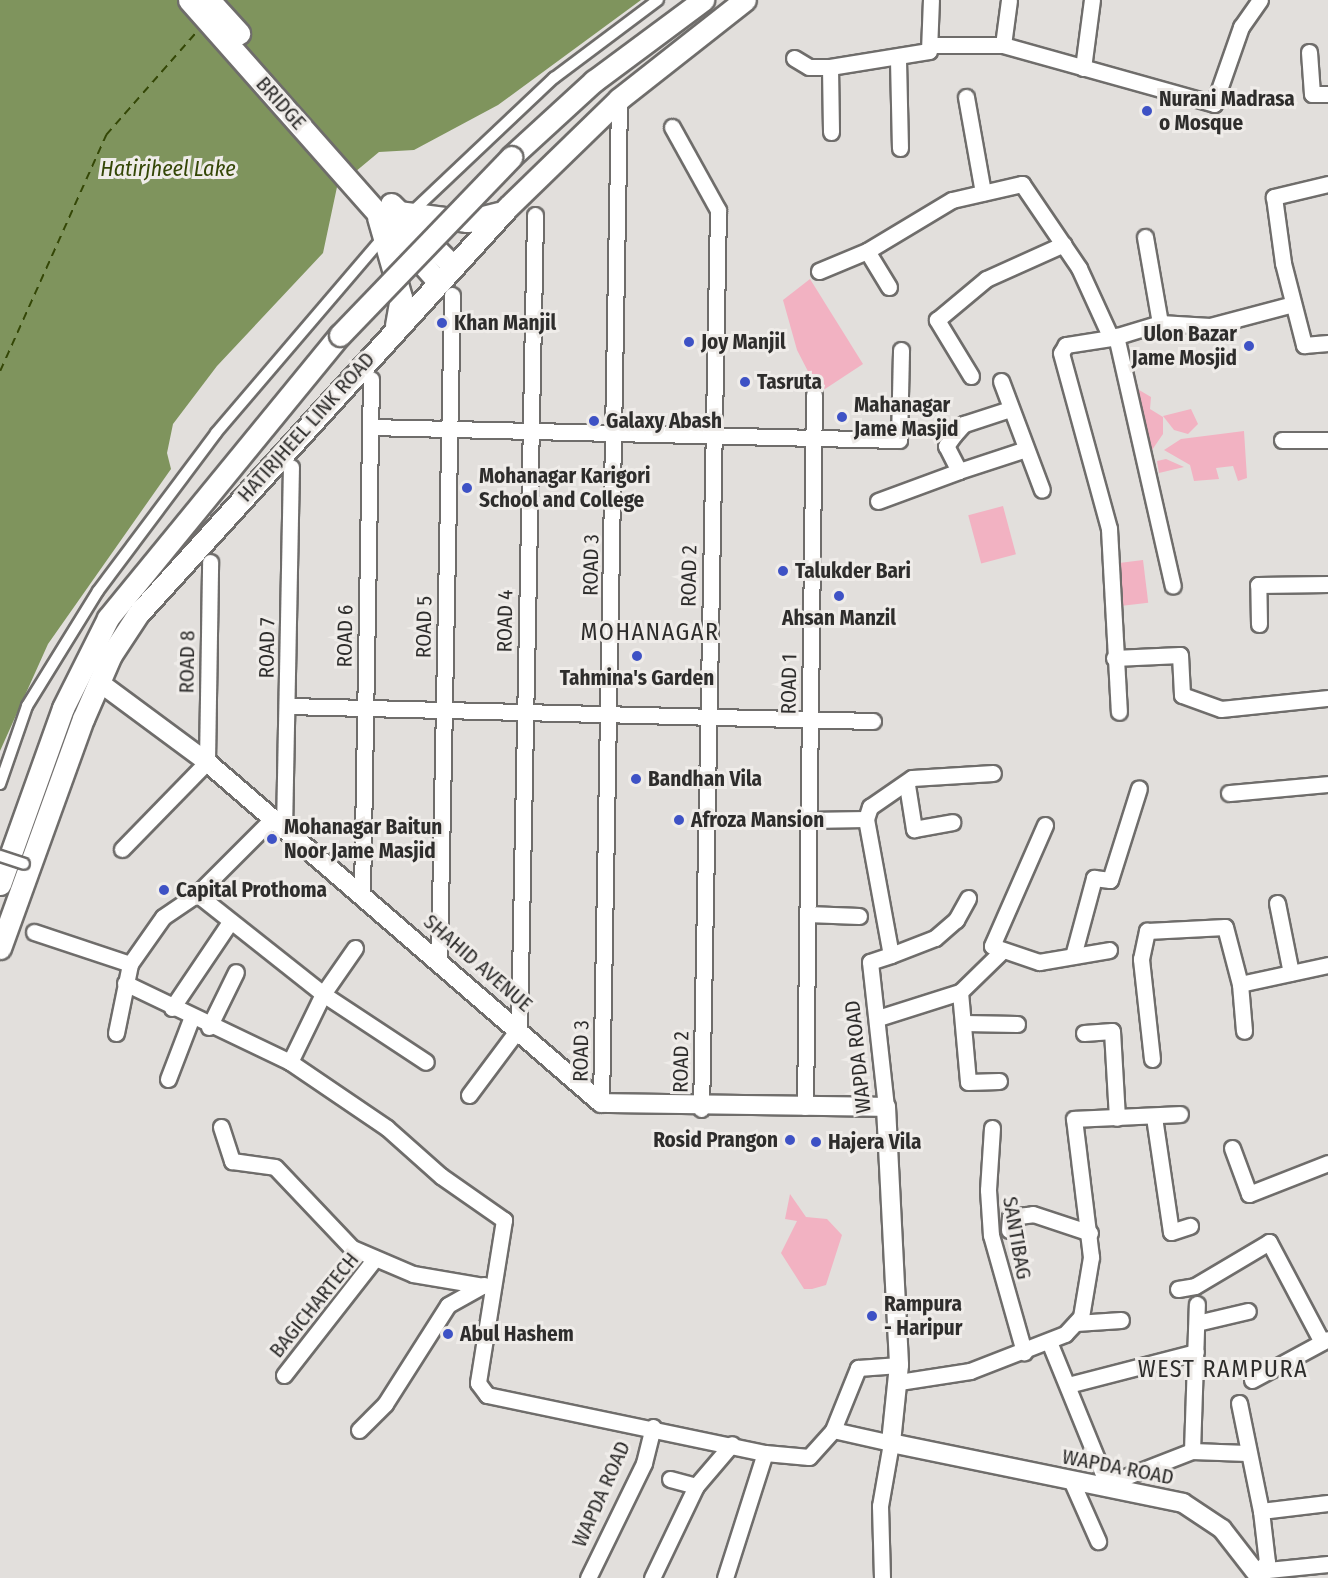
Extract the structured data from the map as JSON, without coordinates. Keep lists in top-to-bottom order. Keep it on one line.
{"streets":{"main road":["BRIDGE","HATIRJHEEL LINK ROAD"],"street":["ROAD 3","ROAD 2","ROAD 4","ROAD 5","ROAD 6","ROAD 7","ROAD 8","ROAD 1","SHAHID AVENUE","WAPDA ROAD","SANTIBAG","BAGICHARTECH"]},"crossings":[["HATIRJHEEL LINK ROAD","ROAD 3"],["HATIRJHEEL LINK ROAD","ROAD 5"],["HATIRJHEEL LINK ROAD","SHAHID AVENUE"],["ROAD 3","SHAHID AVENUE"],["ROAD 4","SHAHID AVENUE"],["ROAD 5","SHAHID AVENUE"],["ROAD 6","SHAHID AVENUE"],["ROAD 7","SHAHID AVENUE"],["ROAD 8","SHAHID AVENUE"]],"districts":["MOHANAGAR","WEST RAMPURA"],"water":["Hatirjheel Lake"],"places":["Nurani Madrasa o Mosque","Khan Manjil","Joy Manjil","Ulon Bazar Jame Mosjid","Tasruta","Mahanagar Jame Masjid","Galaxy Abash","Mohanagar Karigori School and College","Talukder Bari","Ahsan Manzil","Tahmina's Garden","Bandhan Vila","Afroza Mansion","Mohanagar Baitun Noor Jame Masjid","Capital Prothoma","Rosid Prangon","Hajera Vila","Rampura - Haripur","Abul Hashem"]}
